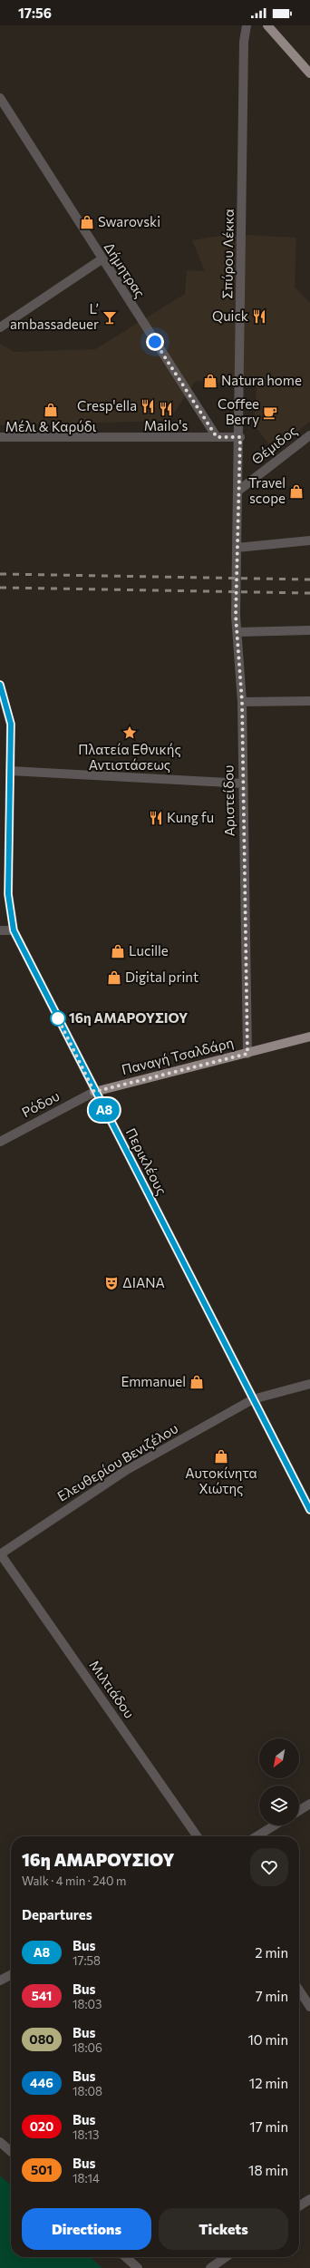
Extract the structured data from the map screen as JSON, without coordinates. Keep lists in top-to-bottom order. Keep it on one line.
{"streets":{"main road":["Παναγή Τσαλδάρη","Περικλέους"],"street":["Σπύρου Λέκκα","Δήμητρας","Θέμιδος","Αριστείδου","Ρόδου","Ελευθερίου Βενιζέλου","Μιλτιάδου"]},"crossings":[["Σπύρου Λέκκα","Θέμιδος"],["Σπύρου Λέκκα","Αριστείδου"],["Αριστείδου","Παναγή Τσαλδάρη"],["Παναγή Τσαλδάρη","Ρόδου"],["Παναγή Τσαλδάρη","Περικλέους"],["Ρόδου","Περικλέους"],["Περικλέους","Ελευθερίου Βενιζέλου"],["Ελευθερίου Βενιζέλου","Μιλτιάδου"]],"places":{"shop":["Swarovski","Natura home","Μέλι & Καρύδι","Travel scope","Lucille","Digital print","Emmanuel","Αυτοκίνητα Χιώτης"],"restaurant":["Quick","Cresp'ella","Mailo's","Kung fu"],"bar":["L’ ambassadeuer"],"cafe":["Coffee Berry"],"place":["Πλατεία Εθνικής Αντιστάσεως"],"other":["16η ΑΜΑΡΟΥΣΙΟΥ"],"theatre":["ΔΙΑΝΑ"]},"lines":["bus line A8"],"north":"bottom left","page":{"status":"17:56","on_map":"A8","heading":[["16η ΑΜΑΡΟΥΣΙΟΥ","Walk · 4 min · 240 m"],"Departures"],"list":[{"mark":"A8","name":"Bus","note":"17:58","value":"2 min"},{"mark":"541","name":"Bus","note":"18:03","value":"7 min"},{"mark":"080","name":"Bus","note":"18:06","value":"10 min"},{"mark":"446","name":"Bus","note":"18:08","value":"12 min"},{"mark":"020","name":"Bus","note":"18:13","value":"17 min"},{"mark":"501","name":"Bus","note":"18:14","value":"18 min"}],"buttons":["Directions","Tickets"]}}
